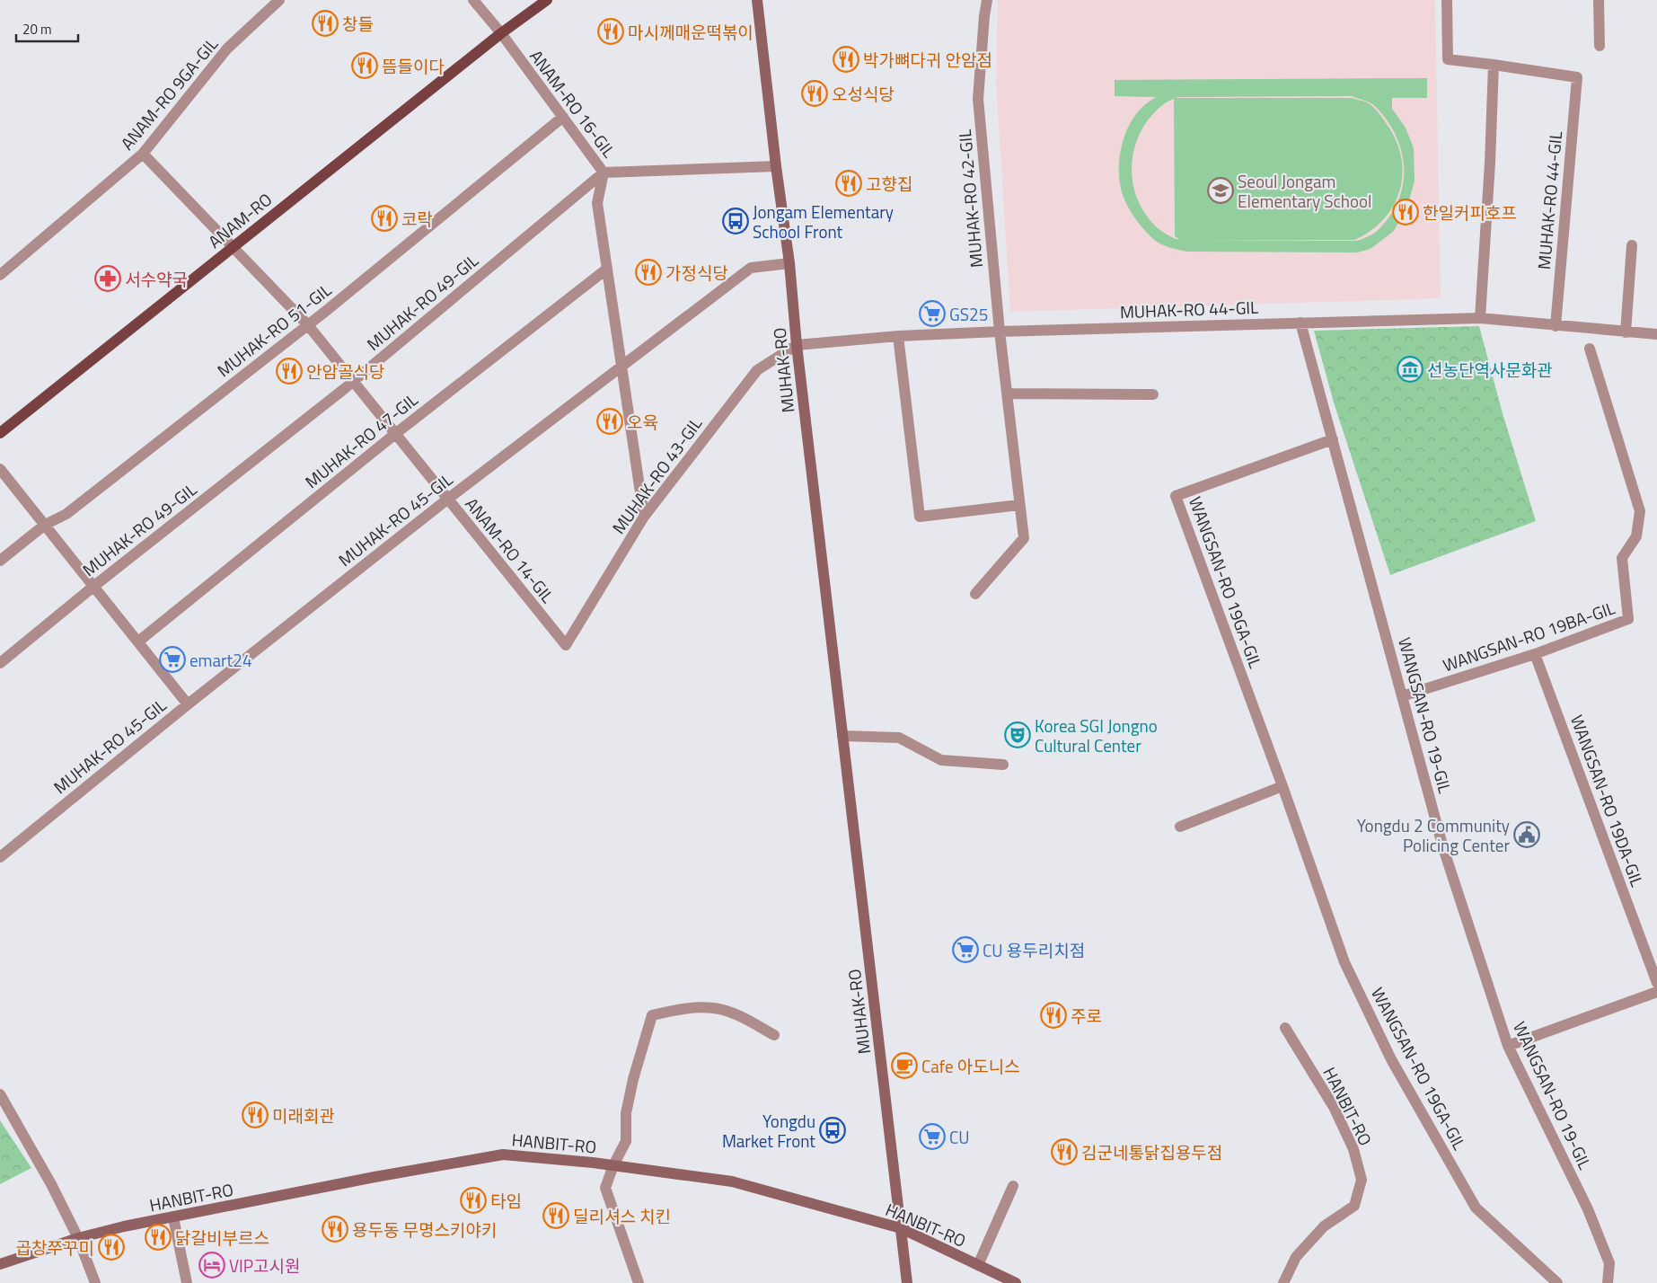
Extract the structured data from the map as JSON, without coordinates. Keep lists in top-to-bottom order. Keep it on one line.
{"streets":{"main road":["ANAM-RO","MUHAK-RO","HANBIT-RO"],"street":["ANAM-RO 9GA-GIL","ANAM-RO 16-GIL","MUHAK-RO 42-GIL","MUHAK-RO 44-GIL","MUHAK-RO 49-GIL","MUHAK-RO 51-GIL","MUHAK-RO 47-GIL","MUHAK-RO 43-GIL","MUHAK-RO 45-GIL","ANAM-RO 14-GIL","WANGSAN-RO 19GA-GIL","WANGSAN-RO 19BA-GIL","WANGSAN-RO 19-GIL","WANGSAN-RO 19DA-GIL"]},"crossings":[["ANAM-RO 9GA-GIL","ANAM-RO 14-GIL"],["ANAM-RO 16-GIL","ANAM-RO"],["ANAM-RO 16-GIL","MUHAK-RO 49-GIL"],["ANAM-RO 16-GIL","MUHAK-RO 51-GIL"],["ANAM-RO 16-GIL","MUHAK-RO 47-GIL"],["ANAM-RO 16-GIL","MUHAK-RO 43-GIL"],["ANAM-RO 16-GIL","MUHAK-RO 45-GIL"],["MUHAK-RO 42-GIL","MUHAK-RO 44-GIL"],["MUHAK-RO 44-GIL","MUHAK-RO"],["MUHAK-RO 44-GIL","MUHAK-RO 43-GIL"],["MUHAK-RO 44-GIL","WANGSAN-RO 19-GIL"],["ANAM-RO","ANAM-RO 14-GIL"],["MUHAK-RO 49-GIL","ANAM-RO 14-GIL"],["MUHAK-RO 51-GIL","ANAM-RO 14-GIL"],["MUHAK-RO","MUHAK-RO 43-GIL"],["MUHAK-RO","MUHAK-RO 45-GIL"],["MUHAK-RO","HANBIT-RO"],["MUHAK-RO 47-GIL","ANAM-RO 14-GIL"],["MUHAK-RO 43-GIL","ANAM-RO 14-GIL"],["MUHAK-RO 45-GIL","ANAM-RO 14-GIL"],["WANGSAN-RO 19GA-GIL","WANGSAN-RO 19-GIL"],["WANGSAN-RO 19BA-GIL","WANGSAN-RO 19-GIL"],["WANGSAN-RO 19BA-GIL","WANGSAN-RO 19DA-GIL"]],"places":{"restaurant":["창들","마시께매운떡볶이","박가뼈다귀 안암점","뜸들이다","오성식당","고향집","한일커피호프","코락","가정식당","안암골식당","오육","주로","미래회관","김군네통닭집용두점","타임","딜리셔스 치킨","용두동 무명스키야키","닭갈비부르스","곱창쭈꾸미"],"school or university":["Seoul Jongam Elementary School"],"bus stop":["Jongam Elementary School Front","Yongdu Market Front"],"pharmacy":["서수약국"],"supermarket":["GS25","emart24","CU 용두리치점","CU"],"museum":["선농단역사문화관"],"theatre":["Korea SGI Jongno Cultural Center"],"public building":["Yongdu 2 Community Policing Center"],"cafe":["Cafe 아도니스"],"hotel":["VIP고시원"]},"scale_bar":"20 m"}
